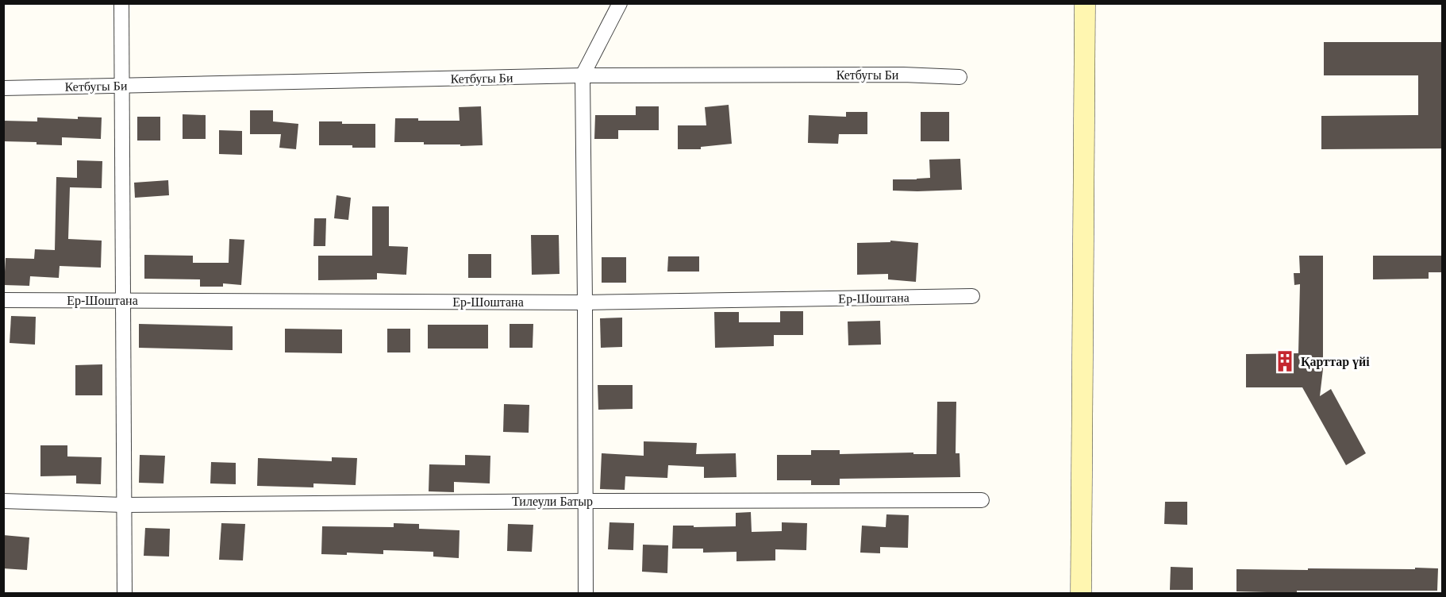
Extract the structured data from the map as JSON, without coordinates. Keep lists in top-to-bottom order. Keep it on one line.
{"streets":{"street":["Кетбугы Би","Ер-Шоштана","Тилеули Батыр"]},"places":{"building":["Қарттар үйі"]}}
